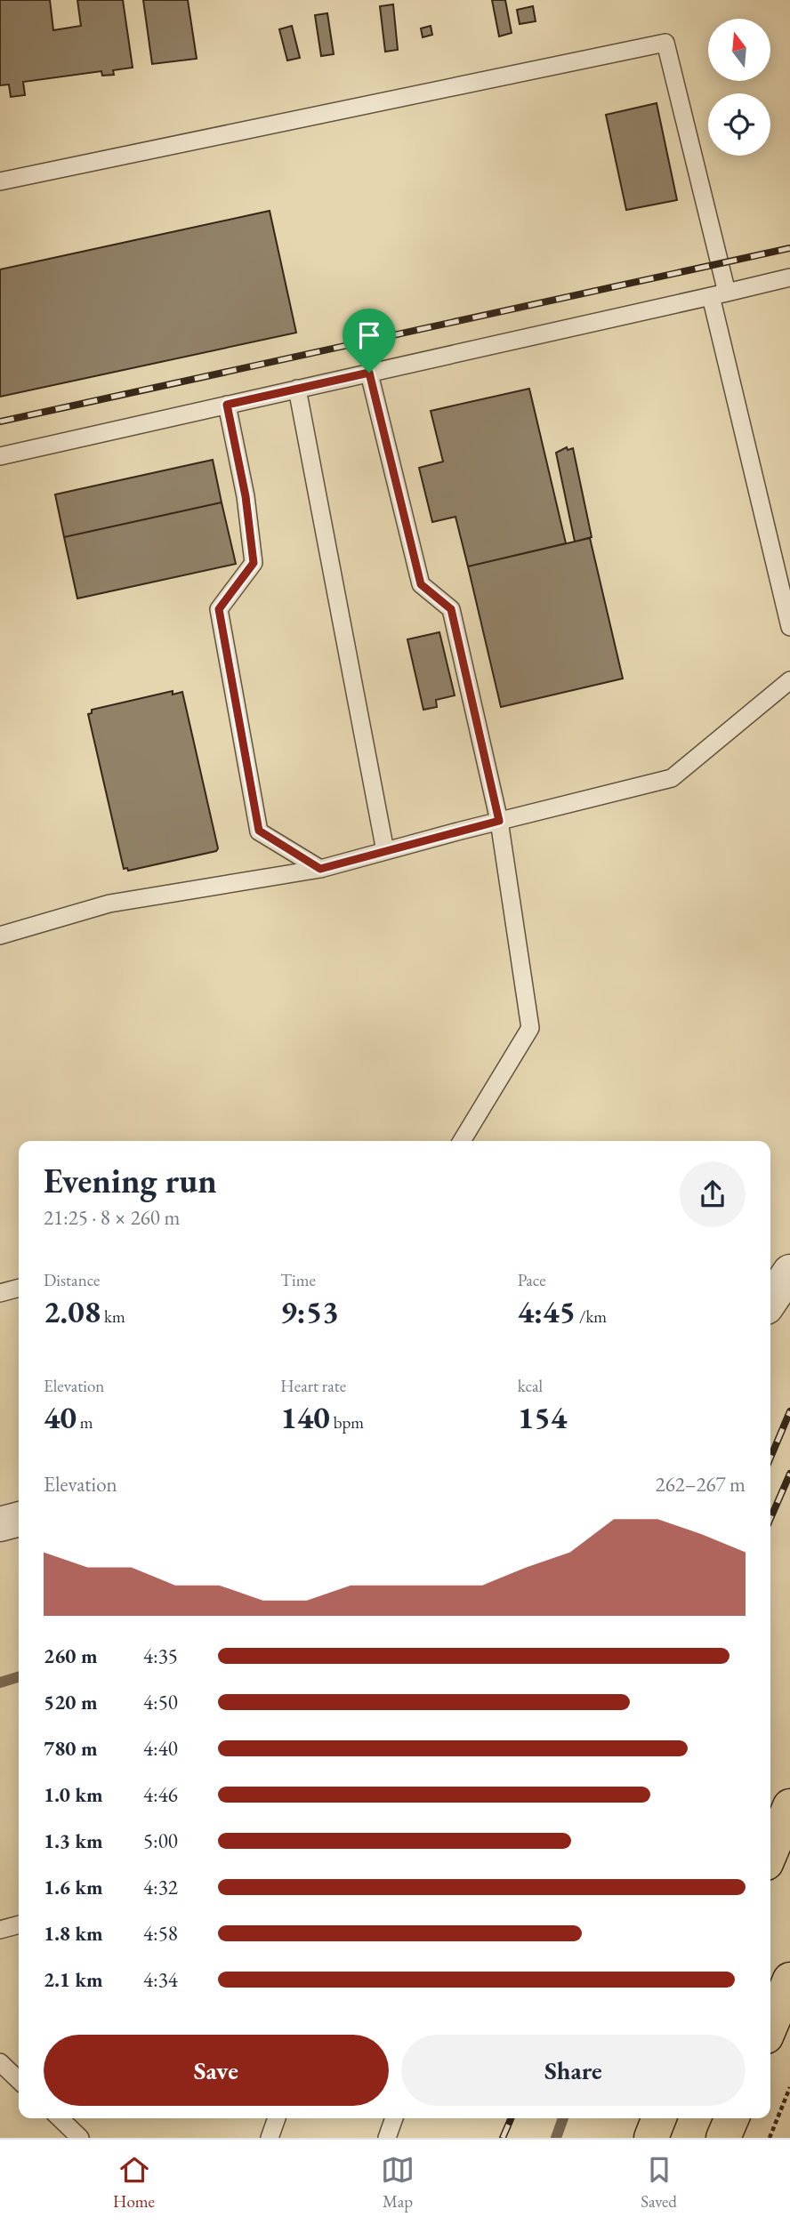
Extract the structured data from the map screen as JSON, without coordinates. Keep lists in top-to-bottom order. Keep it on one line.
{"north":"top","page":{"heading":["Evening run","21:25 · 8 × 260 m"],"stats":[["Distance","2.08 km"],["Time","9:53"],["Pace","4:45 /km"],["Elevation","40 m"],["Heart rate","140 bpm"],["kcal","154"]],"chart":["Elevation","262–267 m"],"list":[{"name":"260 m","note":"4:35"},{"name":"520 m","note":"4:50"},{"name":"780 m","note":"4:40"},{"name":"1.0 km","note":"4:46"},{"name":"1.3 km","note":"5:00"},{"name":"1.6 km","note":"4:32"},{"name":"1.8 km","note":"4:58"},{"name":"2.1 km","note":"4:34"}],"buttons":["Save","Share"],"tabs":["Home","Map","Saved"]}}
